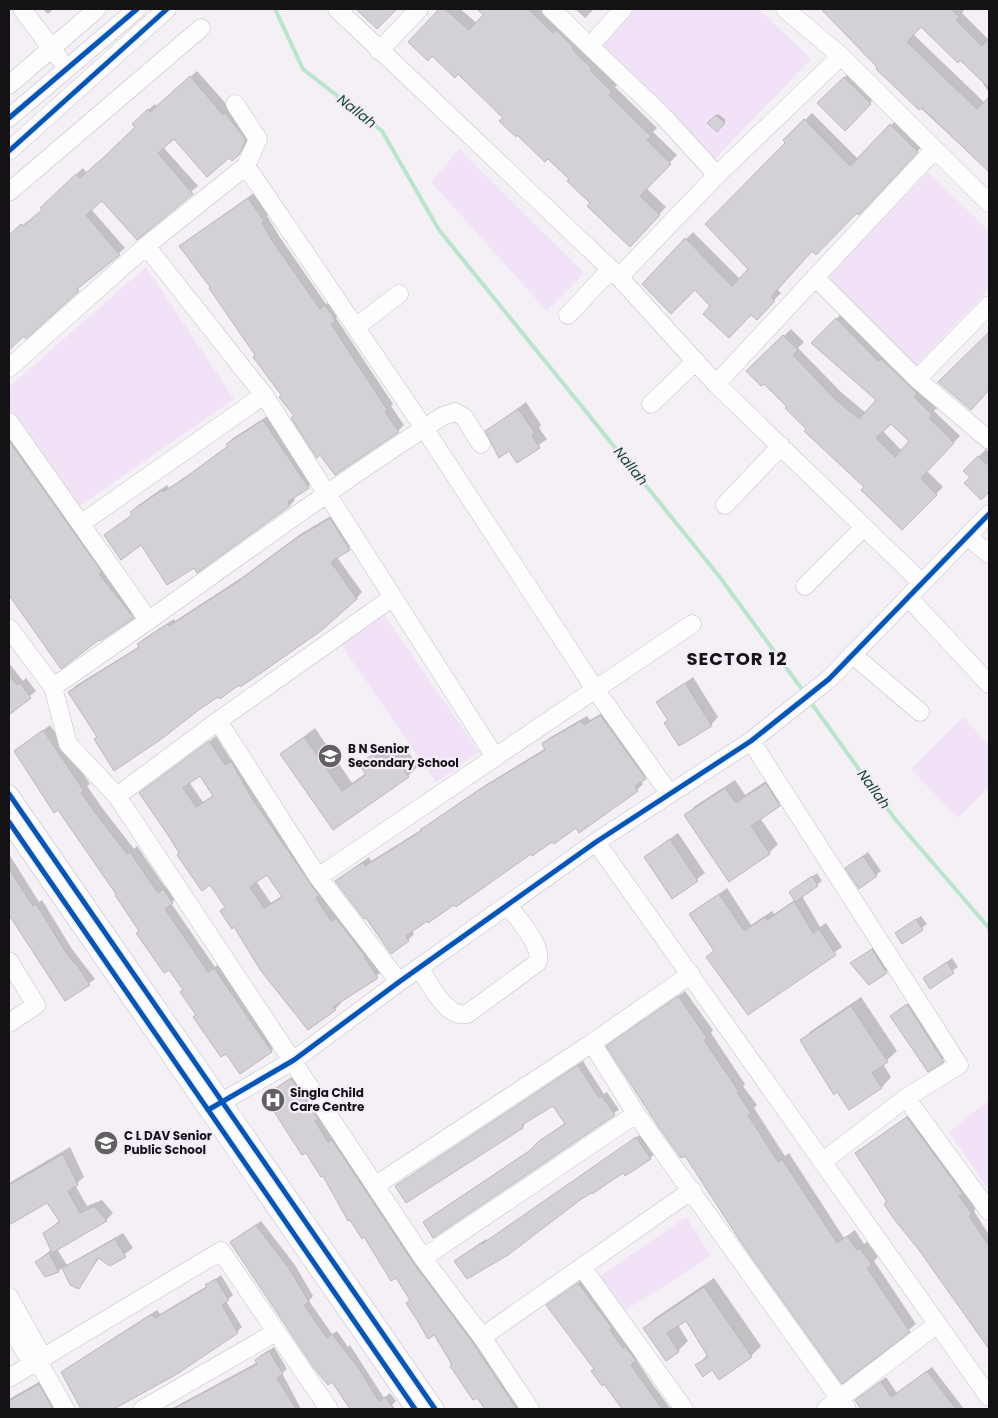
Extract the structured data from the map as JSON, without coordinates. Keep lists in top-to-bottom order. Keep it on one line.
{"districts":["SECTOR 12"],"water":["Nallah"],"places":{"school or university":["B N Senior Secondary School","C L DAV Senior Public School"],"hospital":["Singla Child Care Centre"]}}
